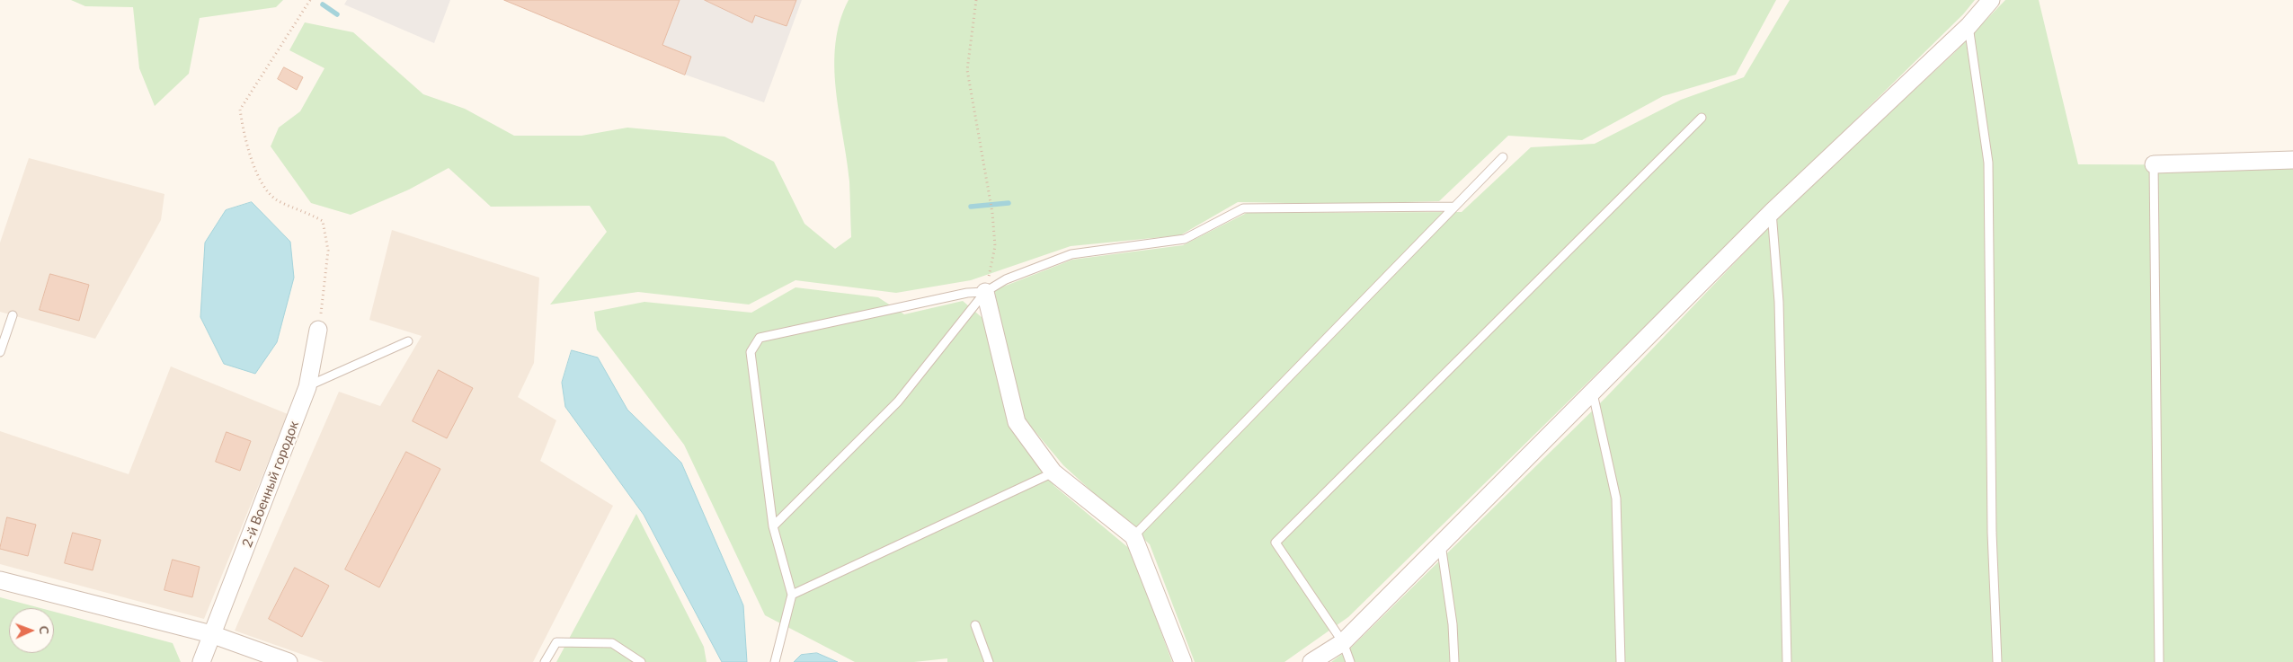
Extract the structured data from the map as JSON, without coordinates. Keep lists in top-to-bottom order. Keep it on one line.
{"streets":{"street":["2-й Военный городок"]},"north":"right"}
